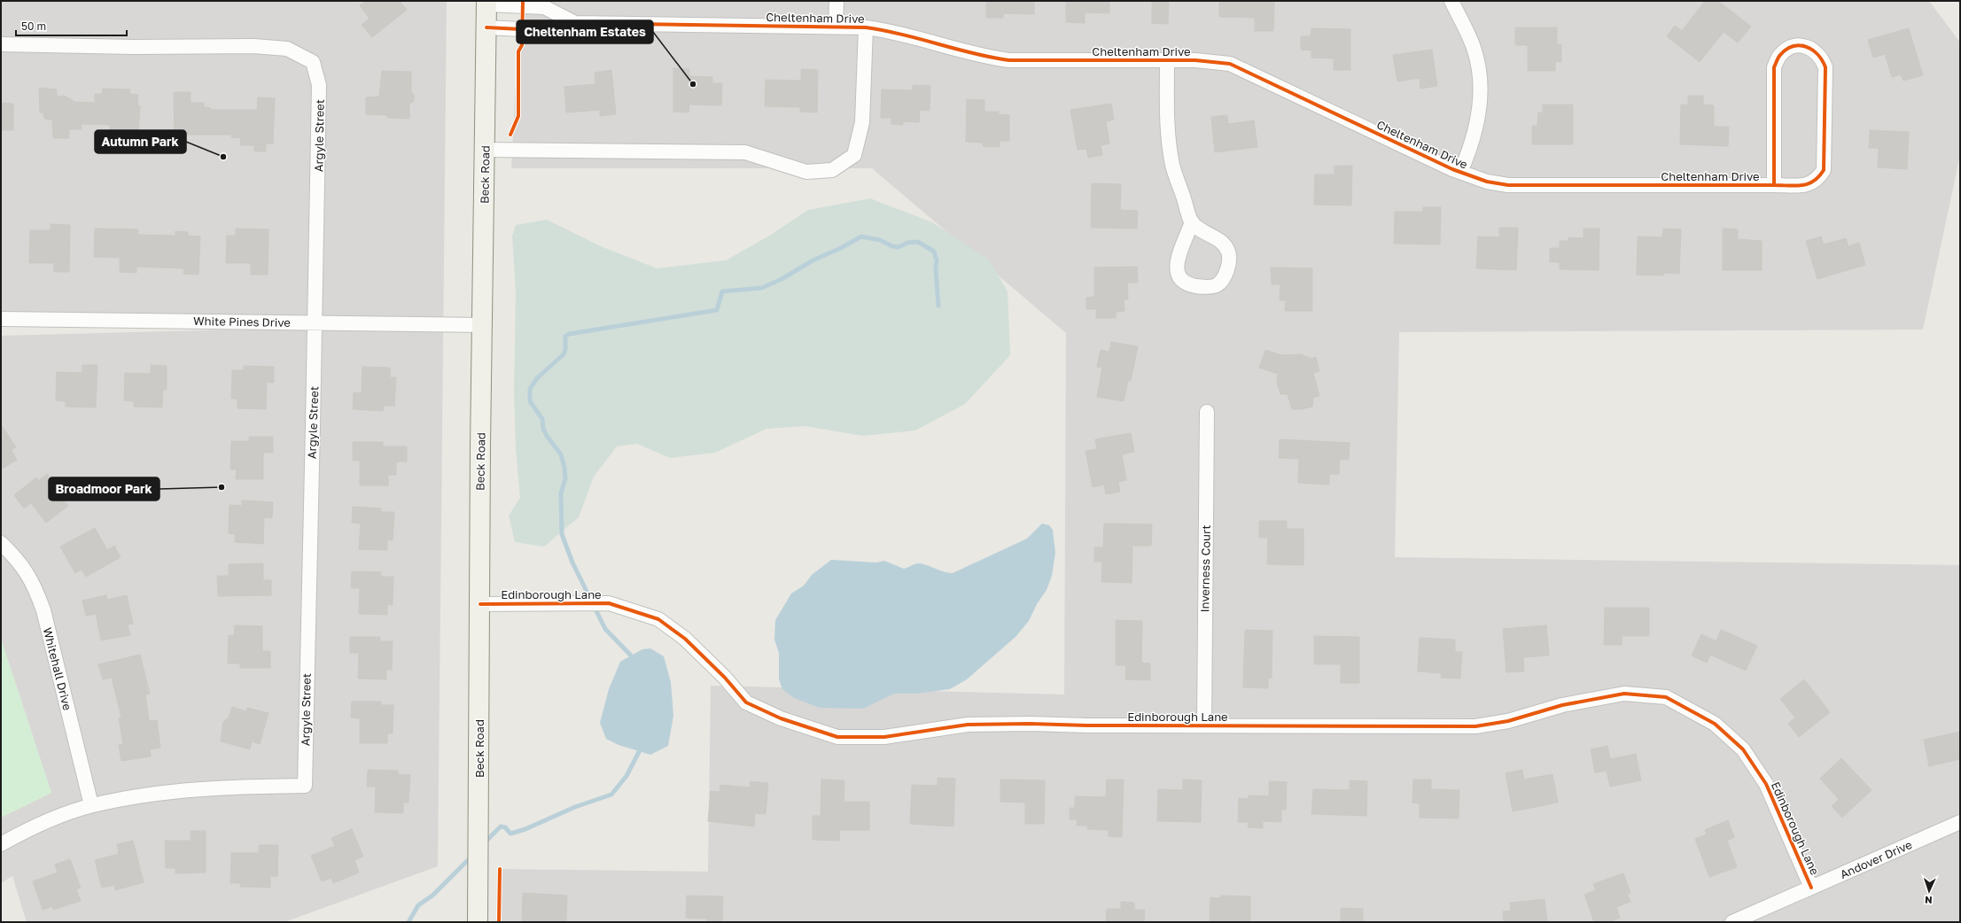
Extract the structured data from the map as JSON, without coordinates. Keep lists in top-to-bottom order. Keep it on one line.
{"streets":{"main road":["Beck Road"],"street":["Cheltenham Drive","Argyle Street","White Pines Drive","Inverness Court","Edinborough Lane","Whitehall Drive","Andover Drive"]},"crossings":[["Cheltenham Drive","Beck Road"],["Argyle Street","White Pines Drive"],["Argyle Street","Whitehall Drive"],["Beck Road","White Pines Drive"],["Beck Road","Edinborough Lane"],["Inverness Court","Edinborough Lane"],["Edinborough Lane","Andover Drive"]],"places":["Cheltenham Estates","Autumn Park","Broadmoor Park"],"scale_bar":"50 m","north":"bottom"}
